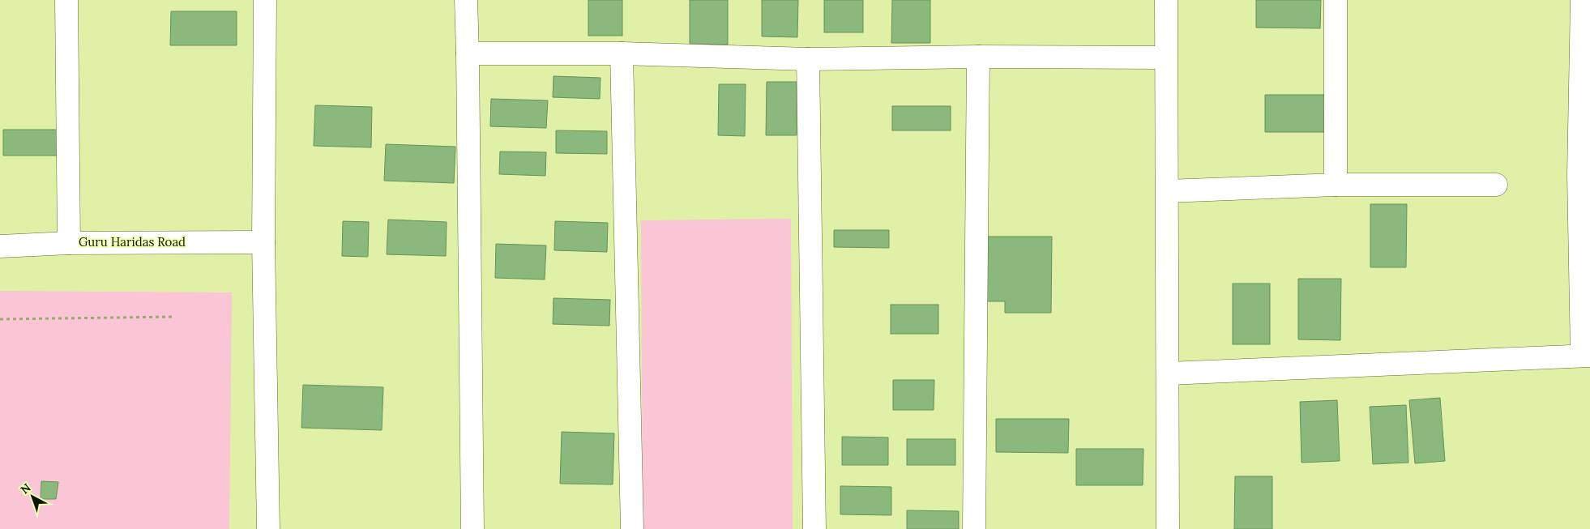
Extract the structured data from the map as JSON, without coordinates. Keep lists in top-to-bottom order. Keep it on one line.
{"streets":{"street":["Guru Haridas Road"]},"north":"top left"}
